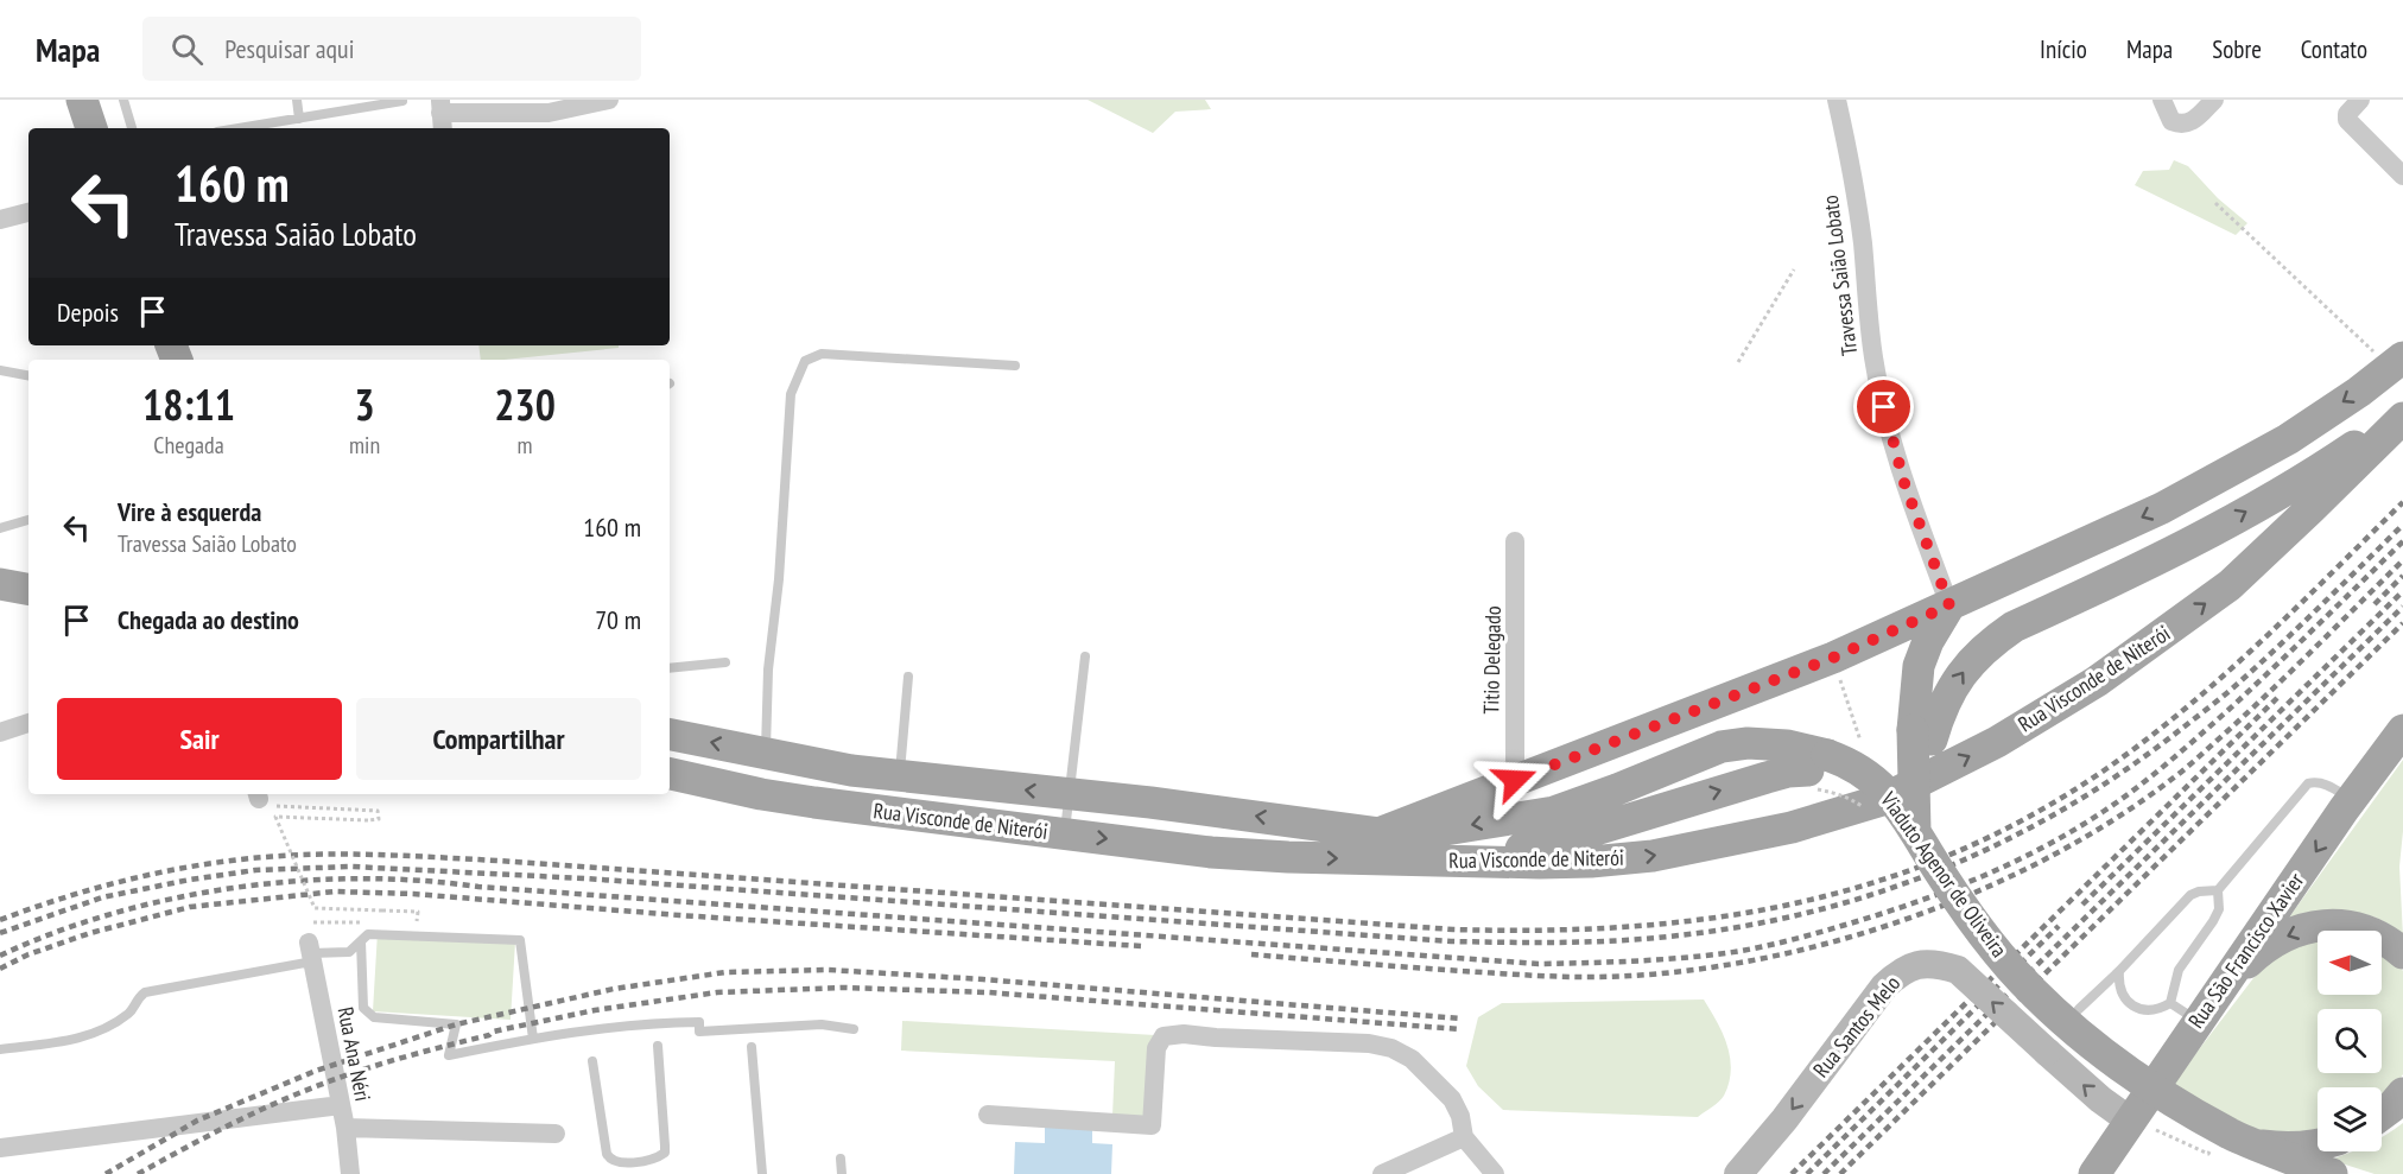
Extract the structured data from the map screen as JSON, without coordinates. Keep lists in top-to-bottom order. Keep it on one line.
{"streets":{"main road":["Rua Visconde de Niterói","Viaduto Agenor de Oliveira","Rua São Francisco Xavier","Rua Santos Melo"],"street":["Travessa Saião Lobato","Titio Delegado","Rua Ana Néri"]},"crossings":[["Travessa Saião Lobato","Rua Visconde de Niterói"],["Titio Delegado","Rua Visconde de Niterói"],["Rua Visconde de Niterói","Viaduto Agenor de Oliveira"],["Rua São Francisco Xavier","Rua Santos Melo"]],"one_way":["Rua São Francisco Xavier"],"north":"left","page":{"header":"Mapa","search":"Pesquisar aqui","nav":["Início","Mapa","Sobre","Contato"],"turn":["160 m","Travessa Saião Lobato"],"then":"Depois","eta":["18:11","Chegada","3","min","230","m"],"list":[{"name":"Vire à esquerda","note":"Travessa Saião Lobato","value":"160 m"},{"name":"Chegada ao destino","value":"70 m"}],"buttons":["Sair","Compartilhar"]}}
